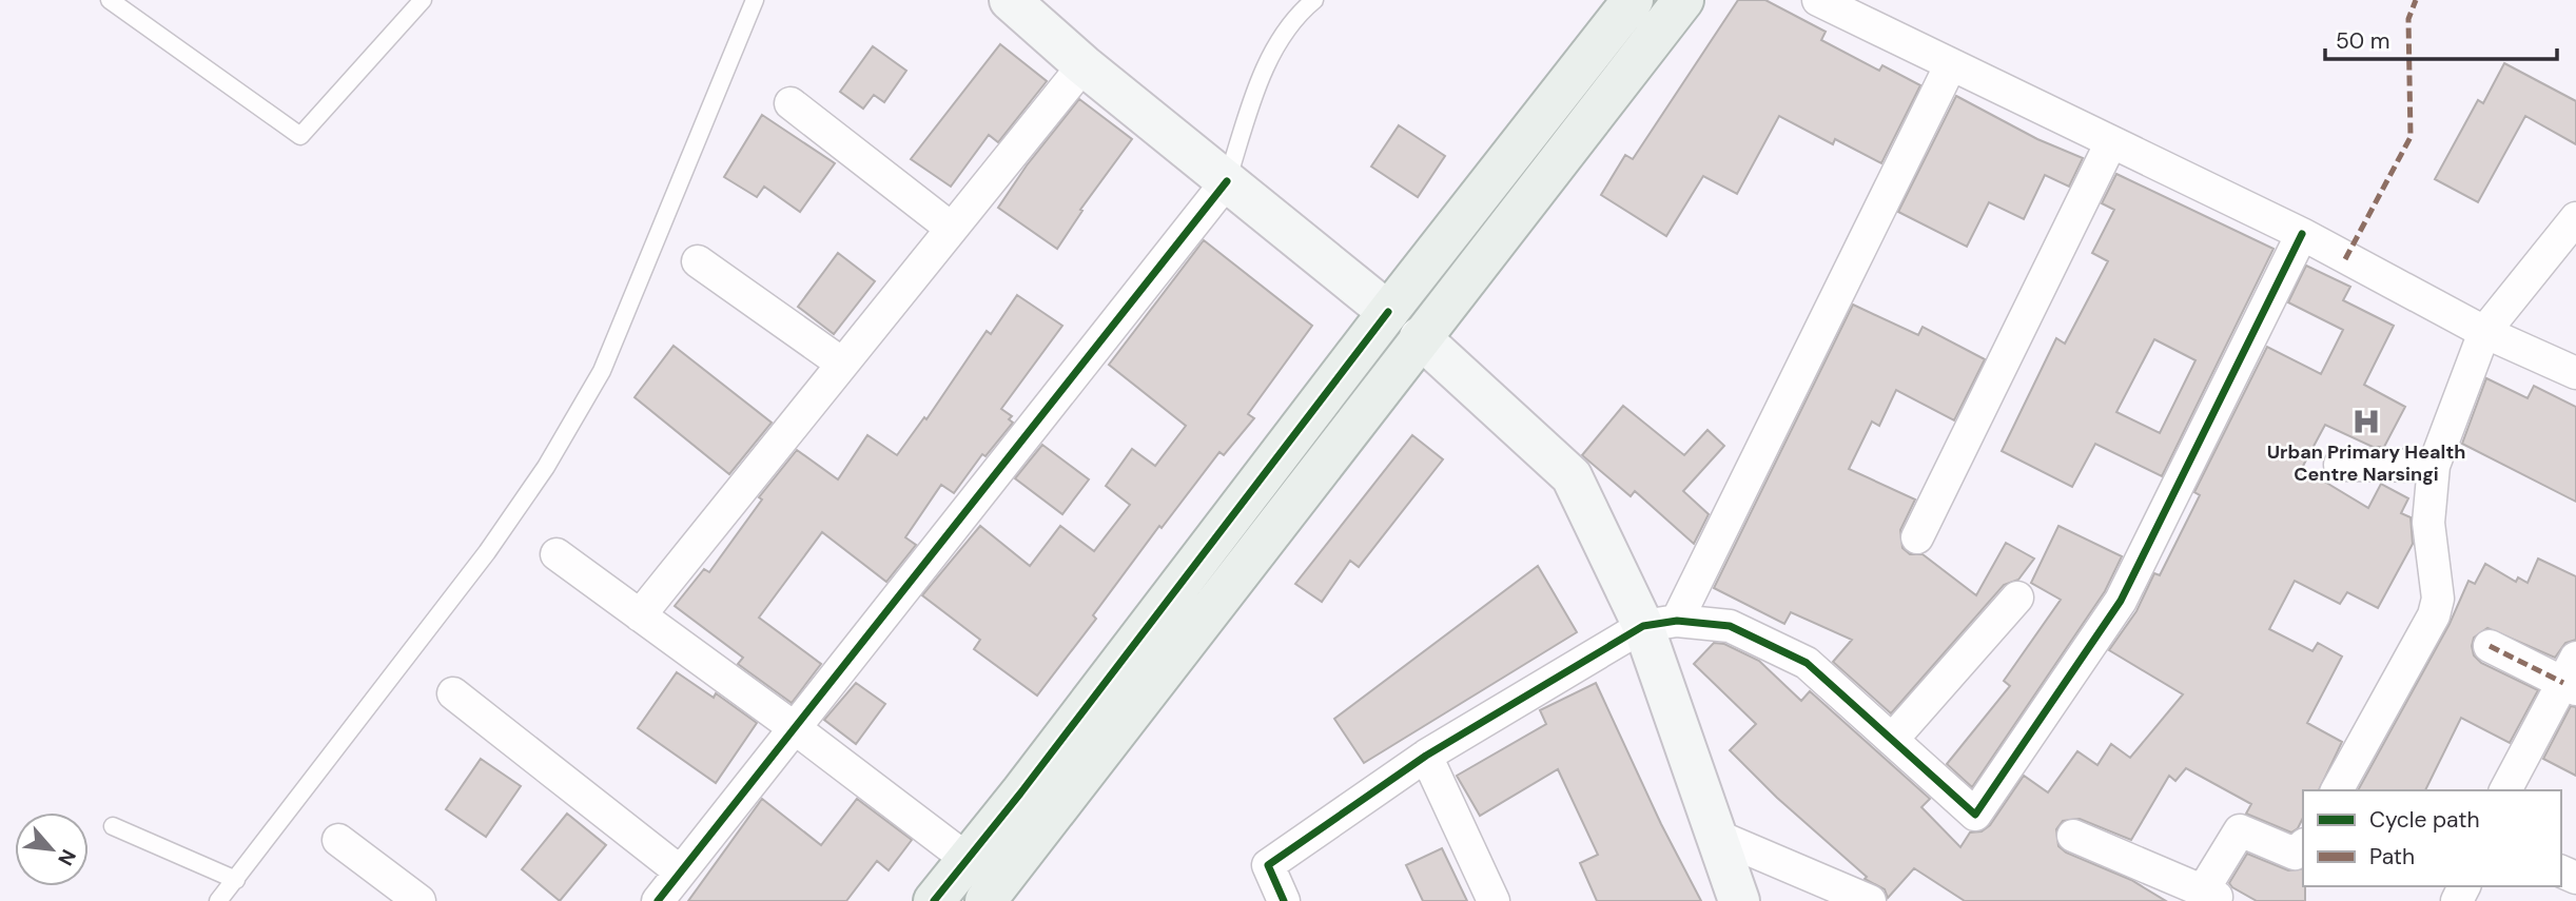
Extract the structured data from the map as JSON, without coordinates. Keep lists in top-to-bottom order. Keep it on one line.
{"places":{"hospital":["Urban Primary Health Centre Narsingi"]},"legend":["Cycle path","Path"],"scale_bar":"50 m","north":"bottom right"}
